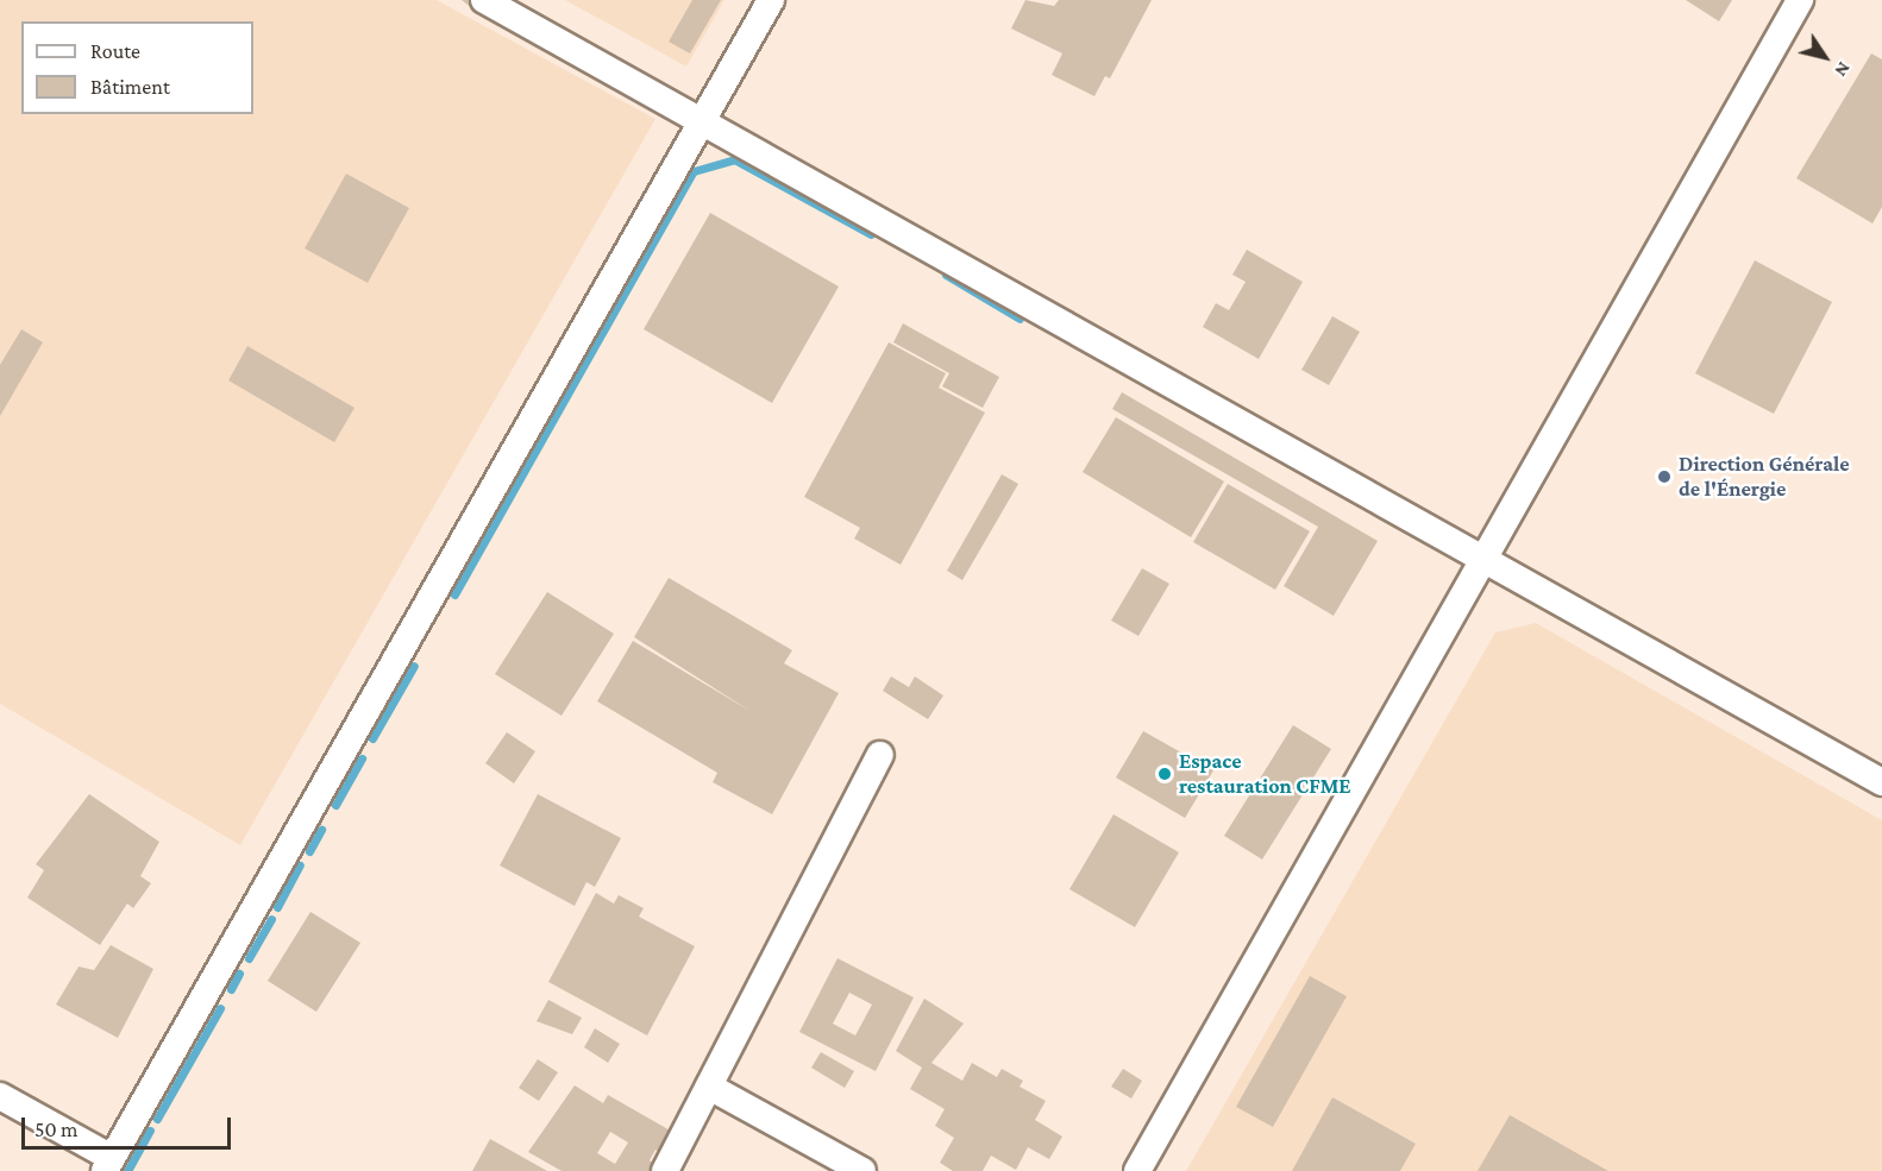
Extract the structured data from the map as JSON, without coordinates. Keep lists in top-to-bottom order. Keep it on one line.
{"places":["Direction Générale de l'Énergie","Espace restauration CFME"],"legend":["Route","Bâtiment"],"scale_bar":"50 m","north":"bottom right"}
